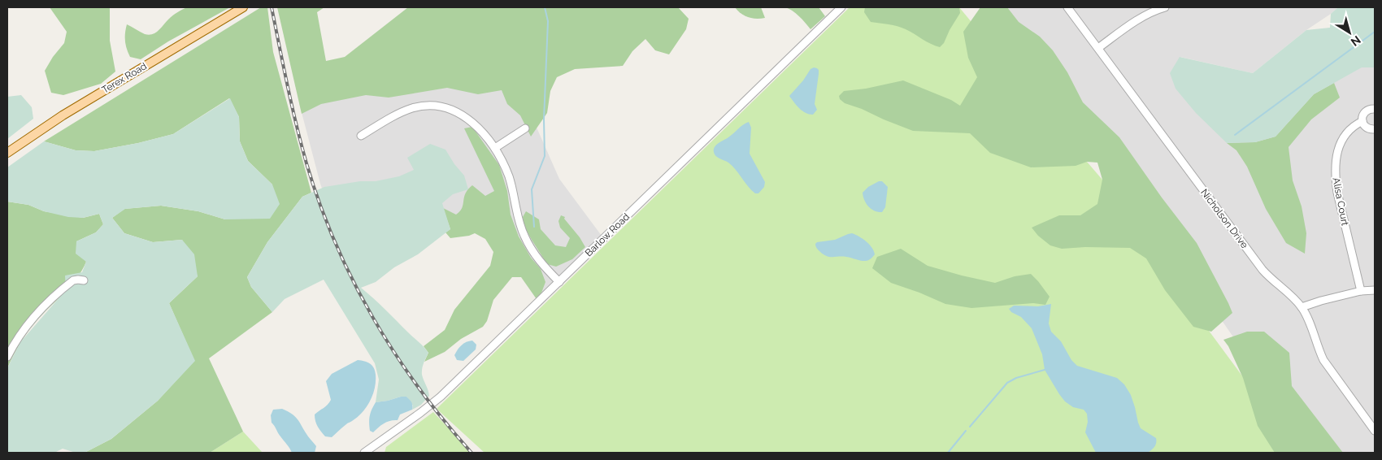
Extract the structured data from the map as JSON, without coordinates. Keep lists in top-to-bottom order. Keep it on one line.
{"streets":{"main road":["Terex Road"],"street":["Alisa Court","Nicholson Drive","Barlow Road"]},"north":"bottom right"}
